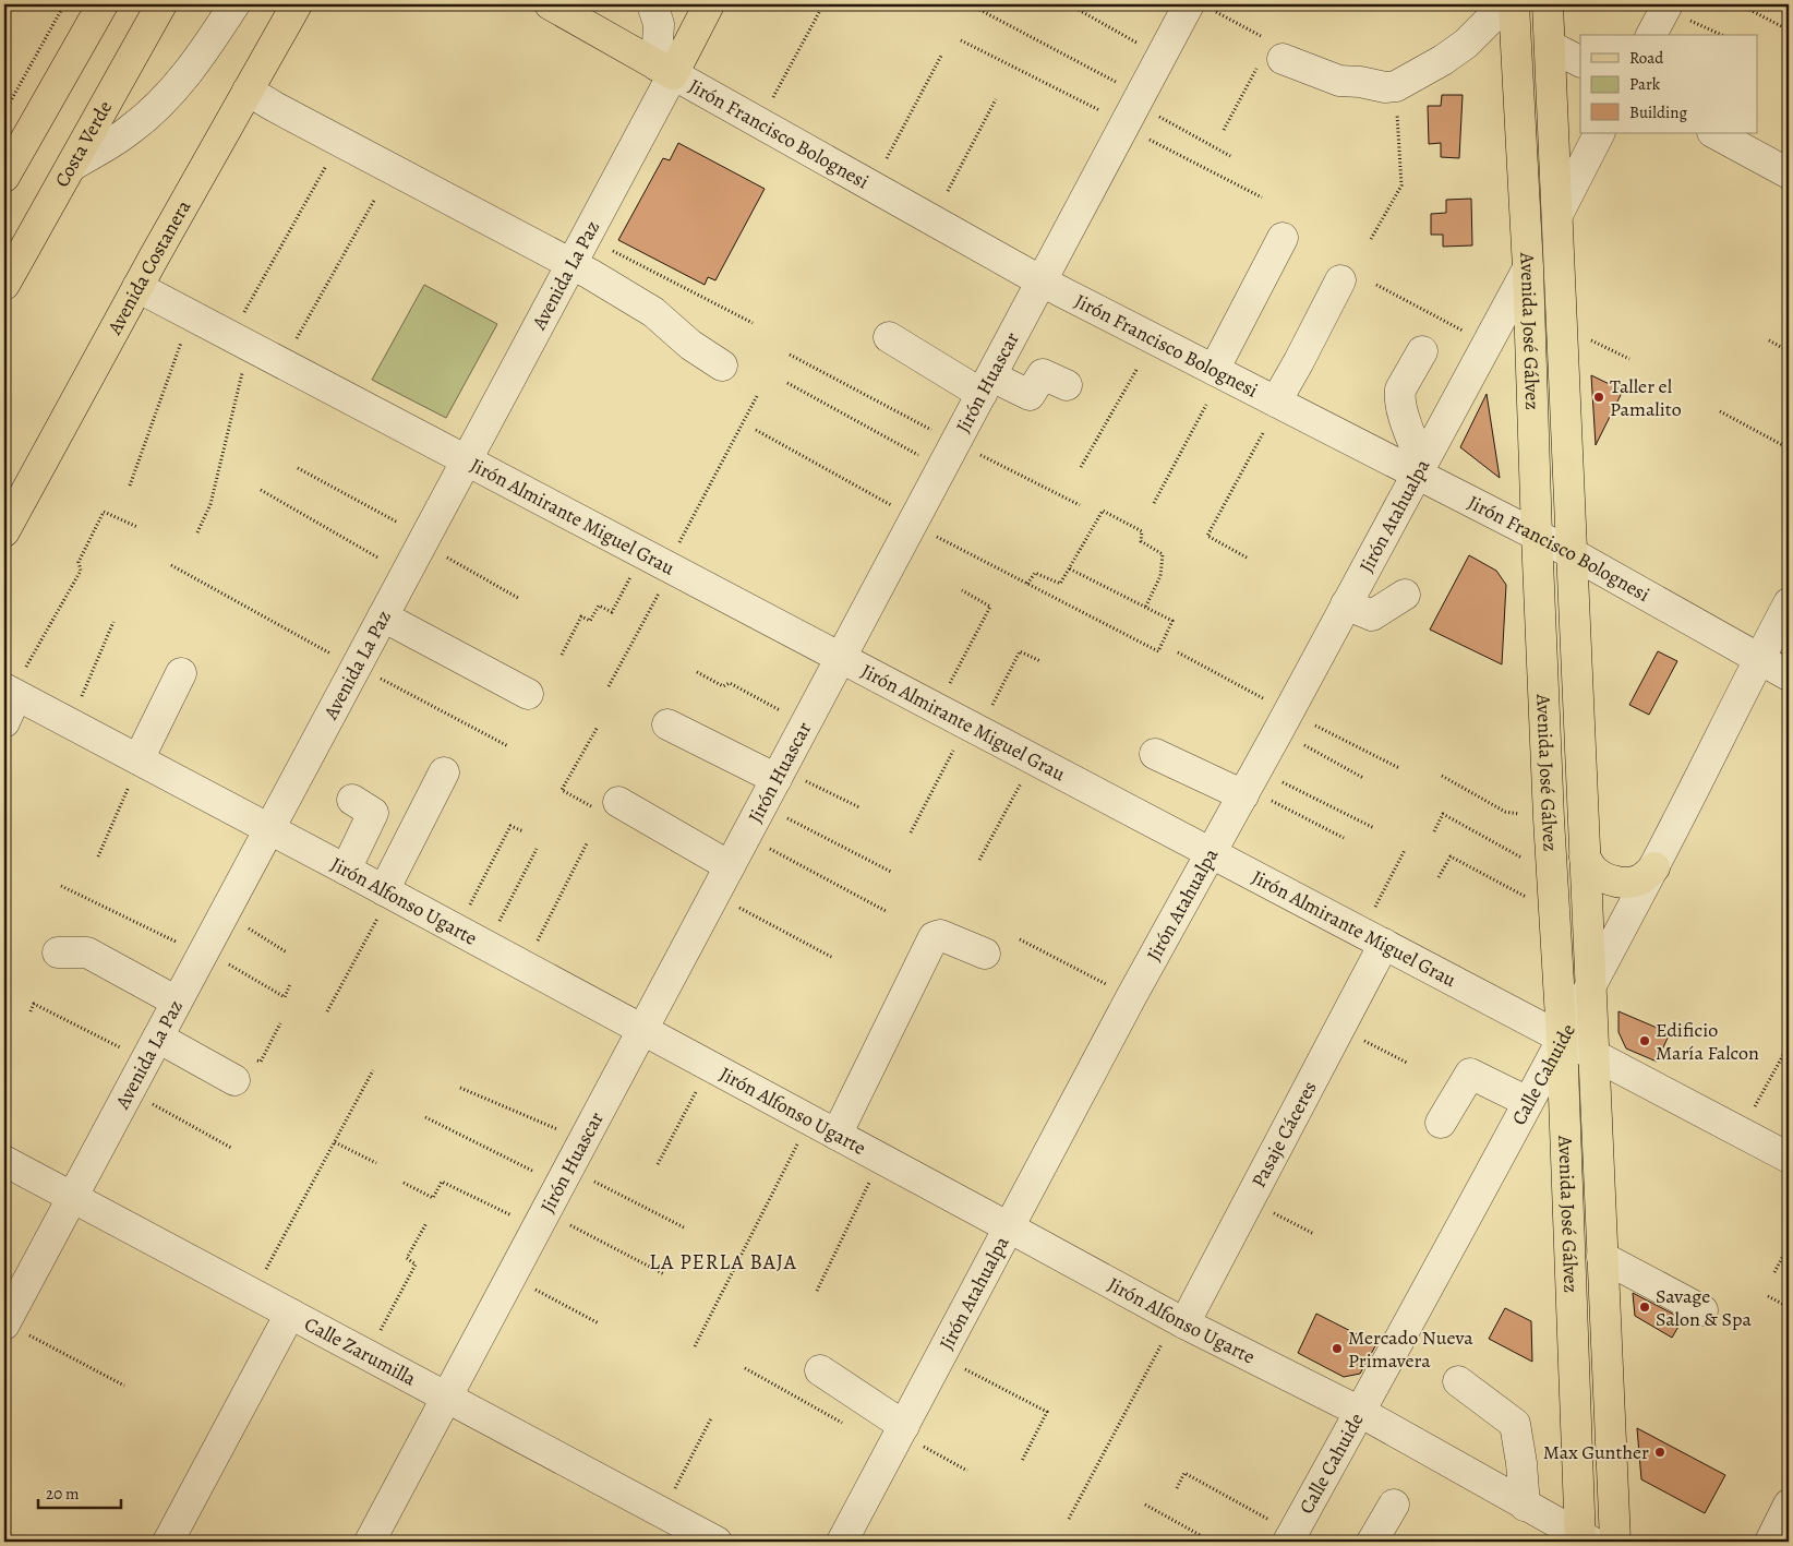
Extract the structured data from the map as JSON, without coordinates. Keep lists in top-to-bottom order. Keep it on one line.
{"streets":{"main road":["Jirón Francisco Bolognesi","Costa Verde","Avenida Costanera","Avenida La Paz","Avenida José Gálvez"],"street":["Jirón Huascar","Jirón Almirante Miguel Grau","Jirón Atahualpa","Jirón Alfonso Ugarte","Calle Cahuide","Pasaje Cáceres","Calle Zarumilla"]},"crossings":[["Jirón Francisco Bolognesi","Avenida La Paz"],["Jirón Francisco Bolognesi","Avenida José Gálvez"],["Jirón Francisco Bolognesi","Jirón Huascar"],["Jirón Francisco Bolognesi","Jirón Atahualpa"],["Jirón Francisco Bolognesi","Calle Cahuide"],["Avenida Costanera","Jirón Almirante Miguel Grau"],["Avenida La Paz","Jirón Almirante Miguel Grau"],["Avenida La Paz","Jirón Alfonso Ugarte"],["Avenida La Paz","Calle Zarumilla"],["Avenida José Gálvez","Jirón Almirante Miguel Grau"],["Avenida José Gálvez","Jirón Atahualpa"],["Avenida José Gálvez","Jirón Alfonso Ugarte"],["Avenida José Gálvez","Calle Cahuide"],["Jirón Huascar","Jirón Almirante Miguel Grau"],["Jirón Huascar","Jirón Alfonso Ugarte"],["Jirón Huascar","Calle Zarumilla"],["Jirón Almirante Miguel Grau","Jirón Atahualpa"],["Jirón Almirante Miguel Grau","Calle Cahuide"],["Jirón Almirante Miguel Grau","Pasaje Cáceres"],["Jirón Atahualpa","Jirón Alfonso Ugarte"],["Jirón Alfonso Ugarte","Calle Cahuide"],["Jirón Alfonso Ugarte","Pasaje Cáceres"]],"districts":["LA PERLA BAJA"],"places":["Taller el Pamalito","Edificio María Falcon","Savage Salon & Spa","Mercado Nueva Primavera","Max Gunther"],"legend":["Road","Park","Building"],"scale_bar":"20 m"}
